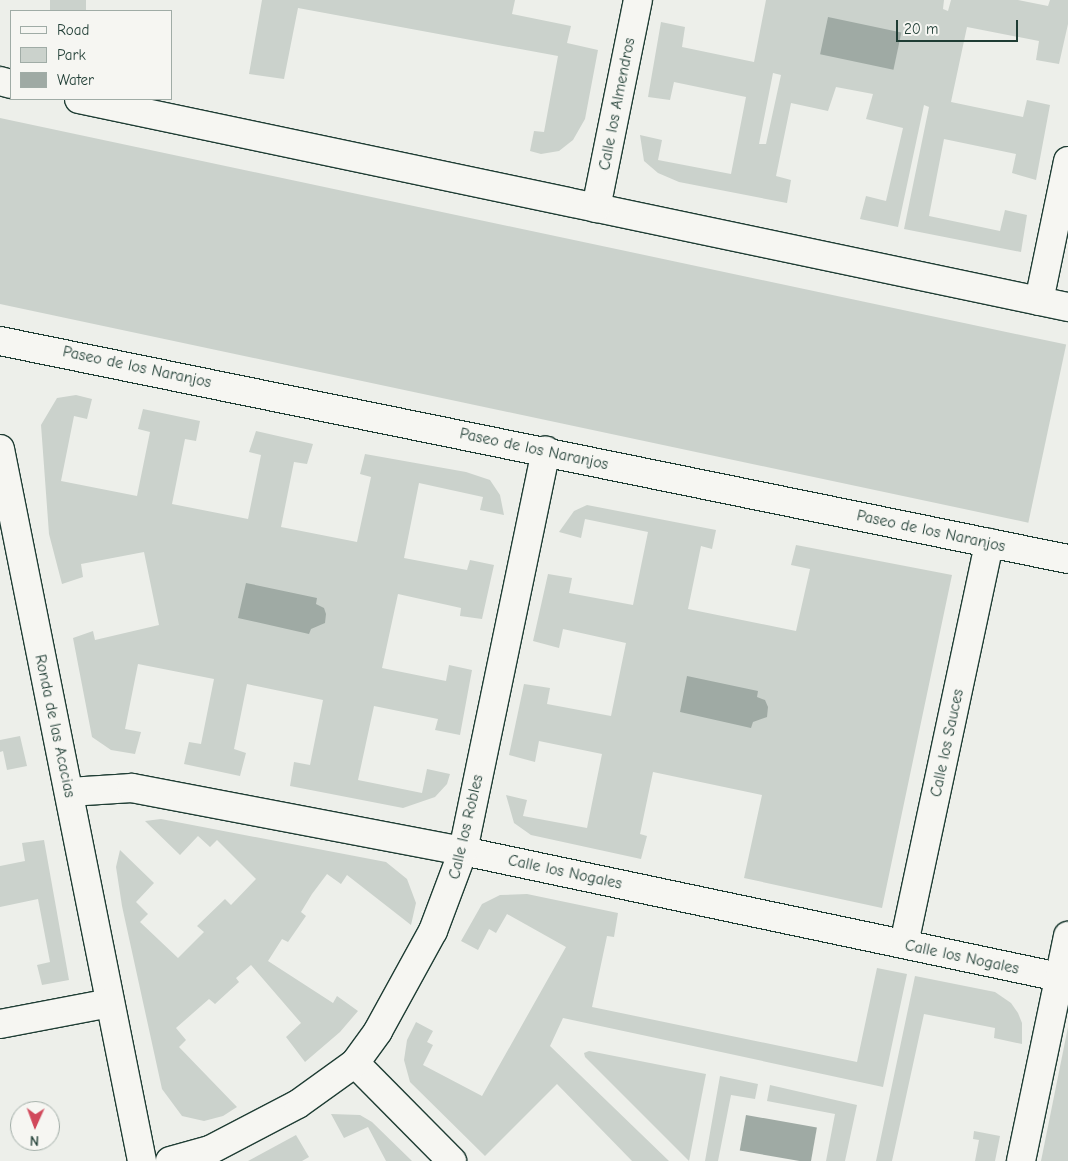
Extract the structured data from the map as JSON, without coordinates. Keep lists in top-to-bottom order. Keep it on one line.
{"streets":{"street":["Calle los Almendros","Paseo de los Naranjos","Ronda de las Acacias","Calle los Sauces","Calle los Robles","Calle los Nogales"]},"crossings":[["Paseo de los Naranjos","Calle los Sauces"],["Paseo de los Naranjos","Calle los Robles"],["Ronda de las Acacias","Calle los Nogales"],["Calle los Sauces","Calle los Nogales"],["Calle los Robles","Calle los Nogales"]],"legend":["Road","Park","Water"],"scale_bar":"20 m","north":"bottom"}
